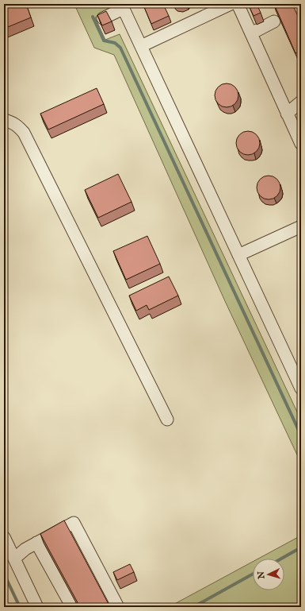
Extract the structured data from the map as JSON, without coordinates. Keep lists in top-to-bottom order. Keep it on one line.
{"north":"left"}
